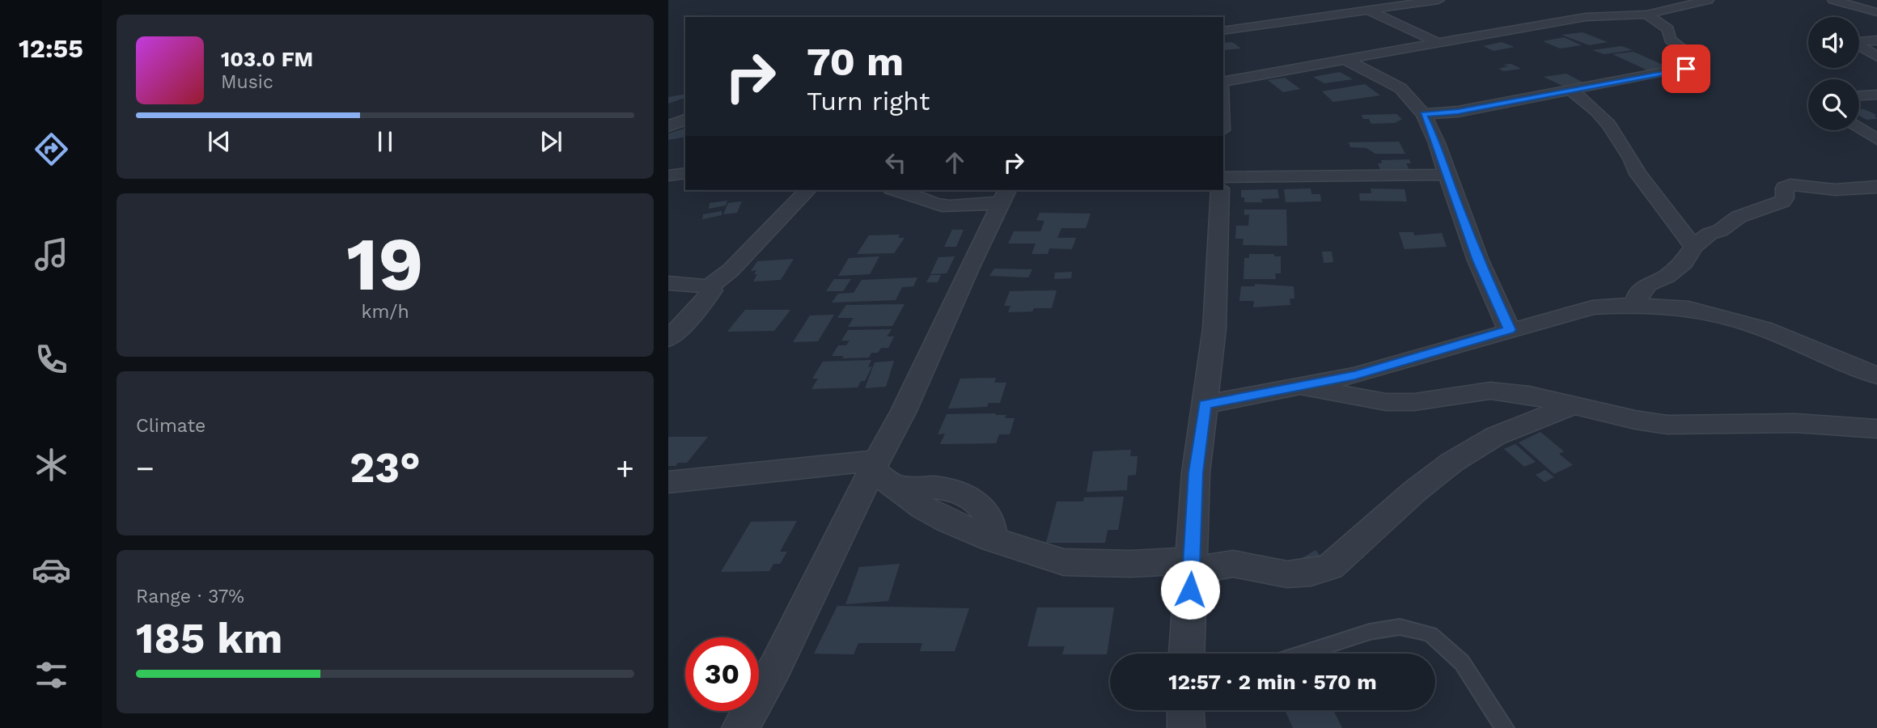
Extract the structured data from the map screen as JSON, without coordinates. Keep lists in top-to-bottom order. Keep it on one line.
{"page":{"tabs":"12:55","turn":["70 m","Turn right"],"song":["103.0 FM","Music"],"tile":[["19","km/h"],"Climate",["Range · 37%","185 km"]],"heat":["−","23°","+"],"limit":"30","trip":"12:57 · 2 min · 570 m"}}
